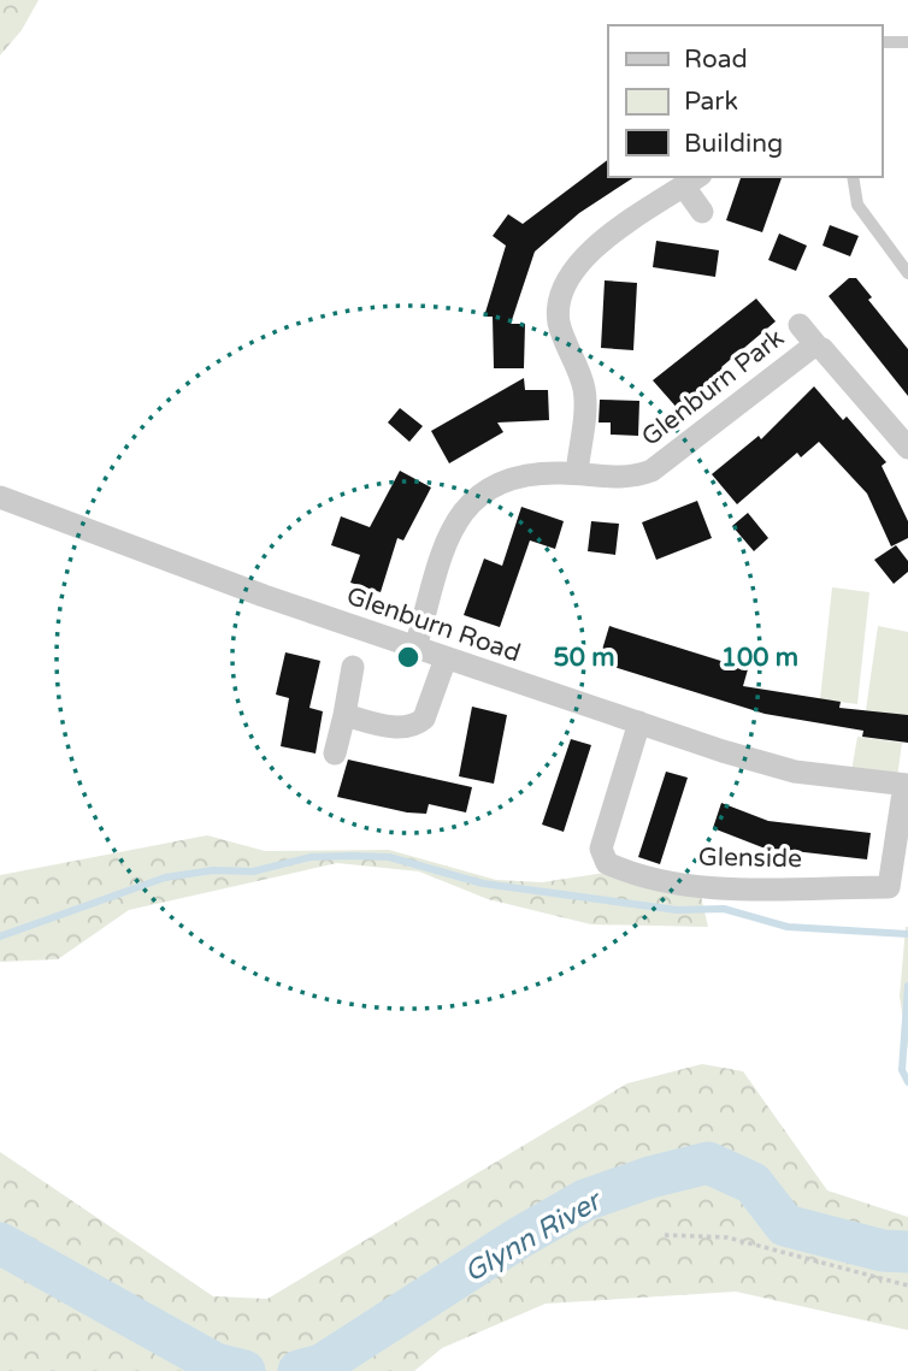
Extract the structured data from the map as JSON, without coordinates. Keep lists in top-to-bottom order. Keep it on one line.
{"streets":{"street":["Glenburn Park","Glenburn Road","Glenside"]},"crossings":[["Glenburn Park","Glenburn Road"],["Glenburn Road","Glenside"]],"water":["Glynn River"],"legend":["Road","Park","Building"],"rings":["50 m","100 m"]}
